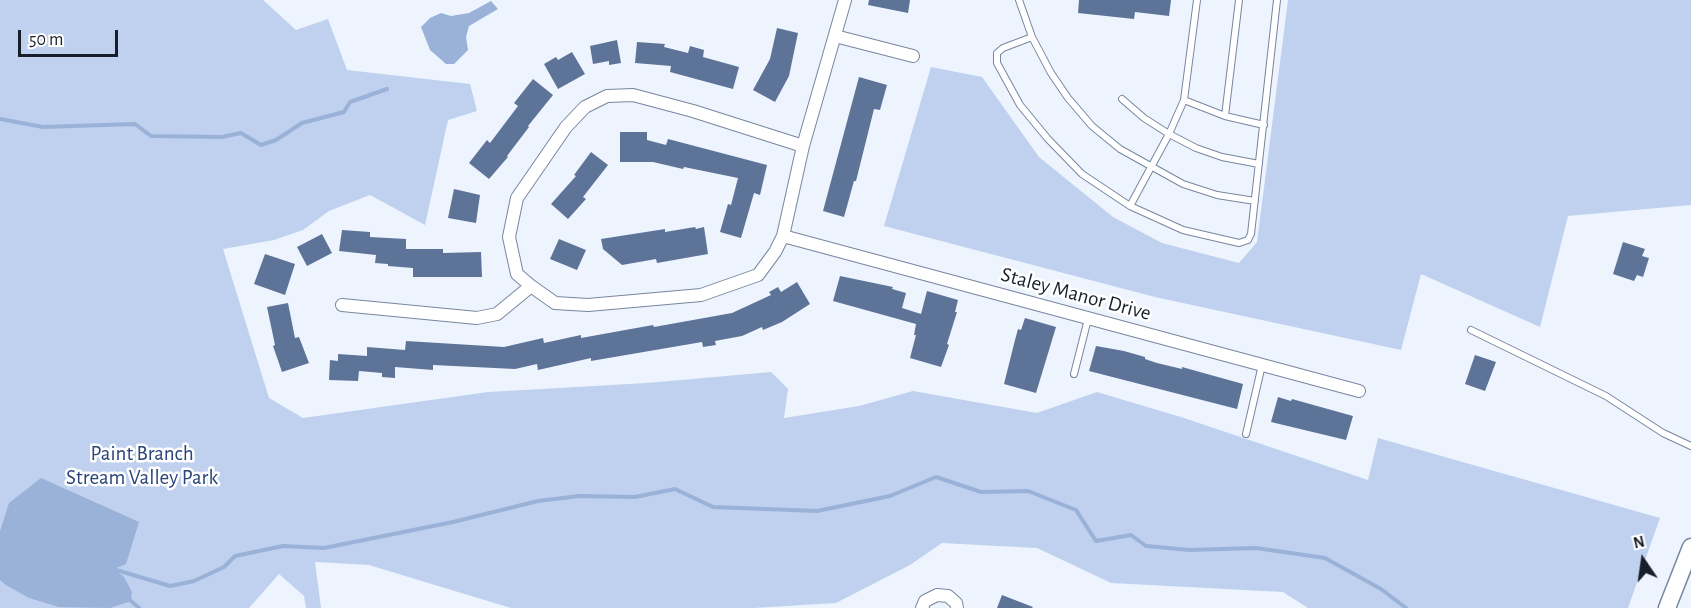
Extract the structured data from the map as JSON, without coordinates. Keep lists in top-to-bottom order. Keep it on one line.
{"streets":{"street":["Staley Manor Drive"]},"parks":["Paint Branch Stream Valley Park"],"scale_bar":"50 m","north":"top"}
